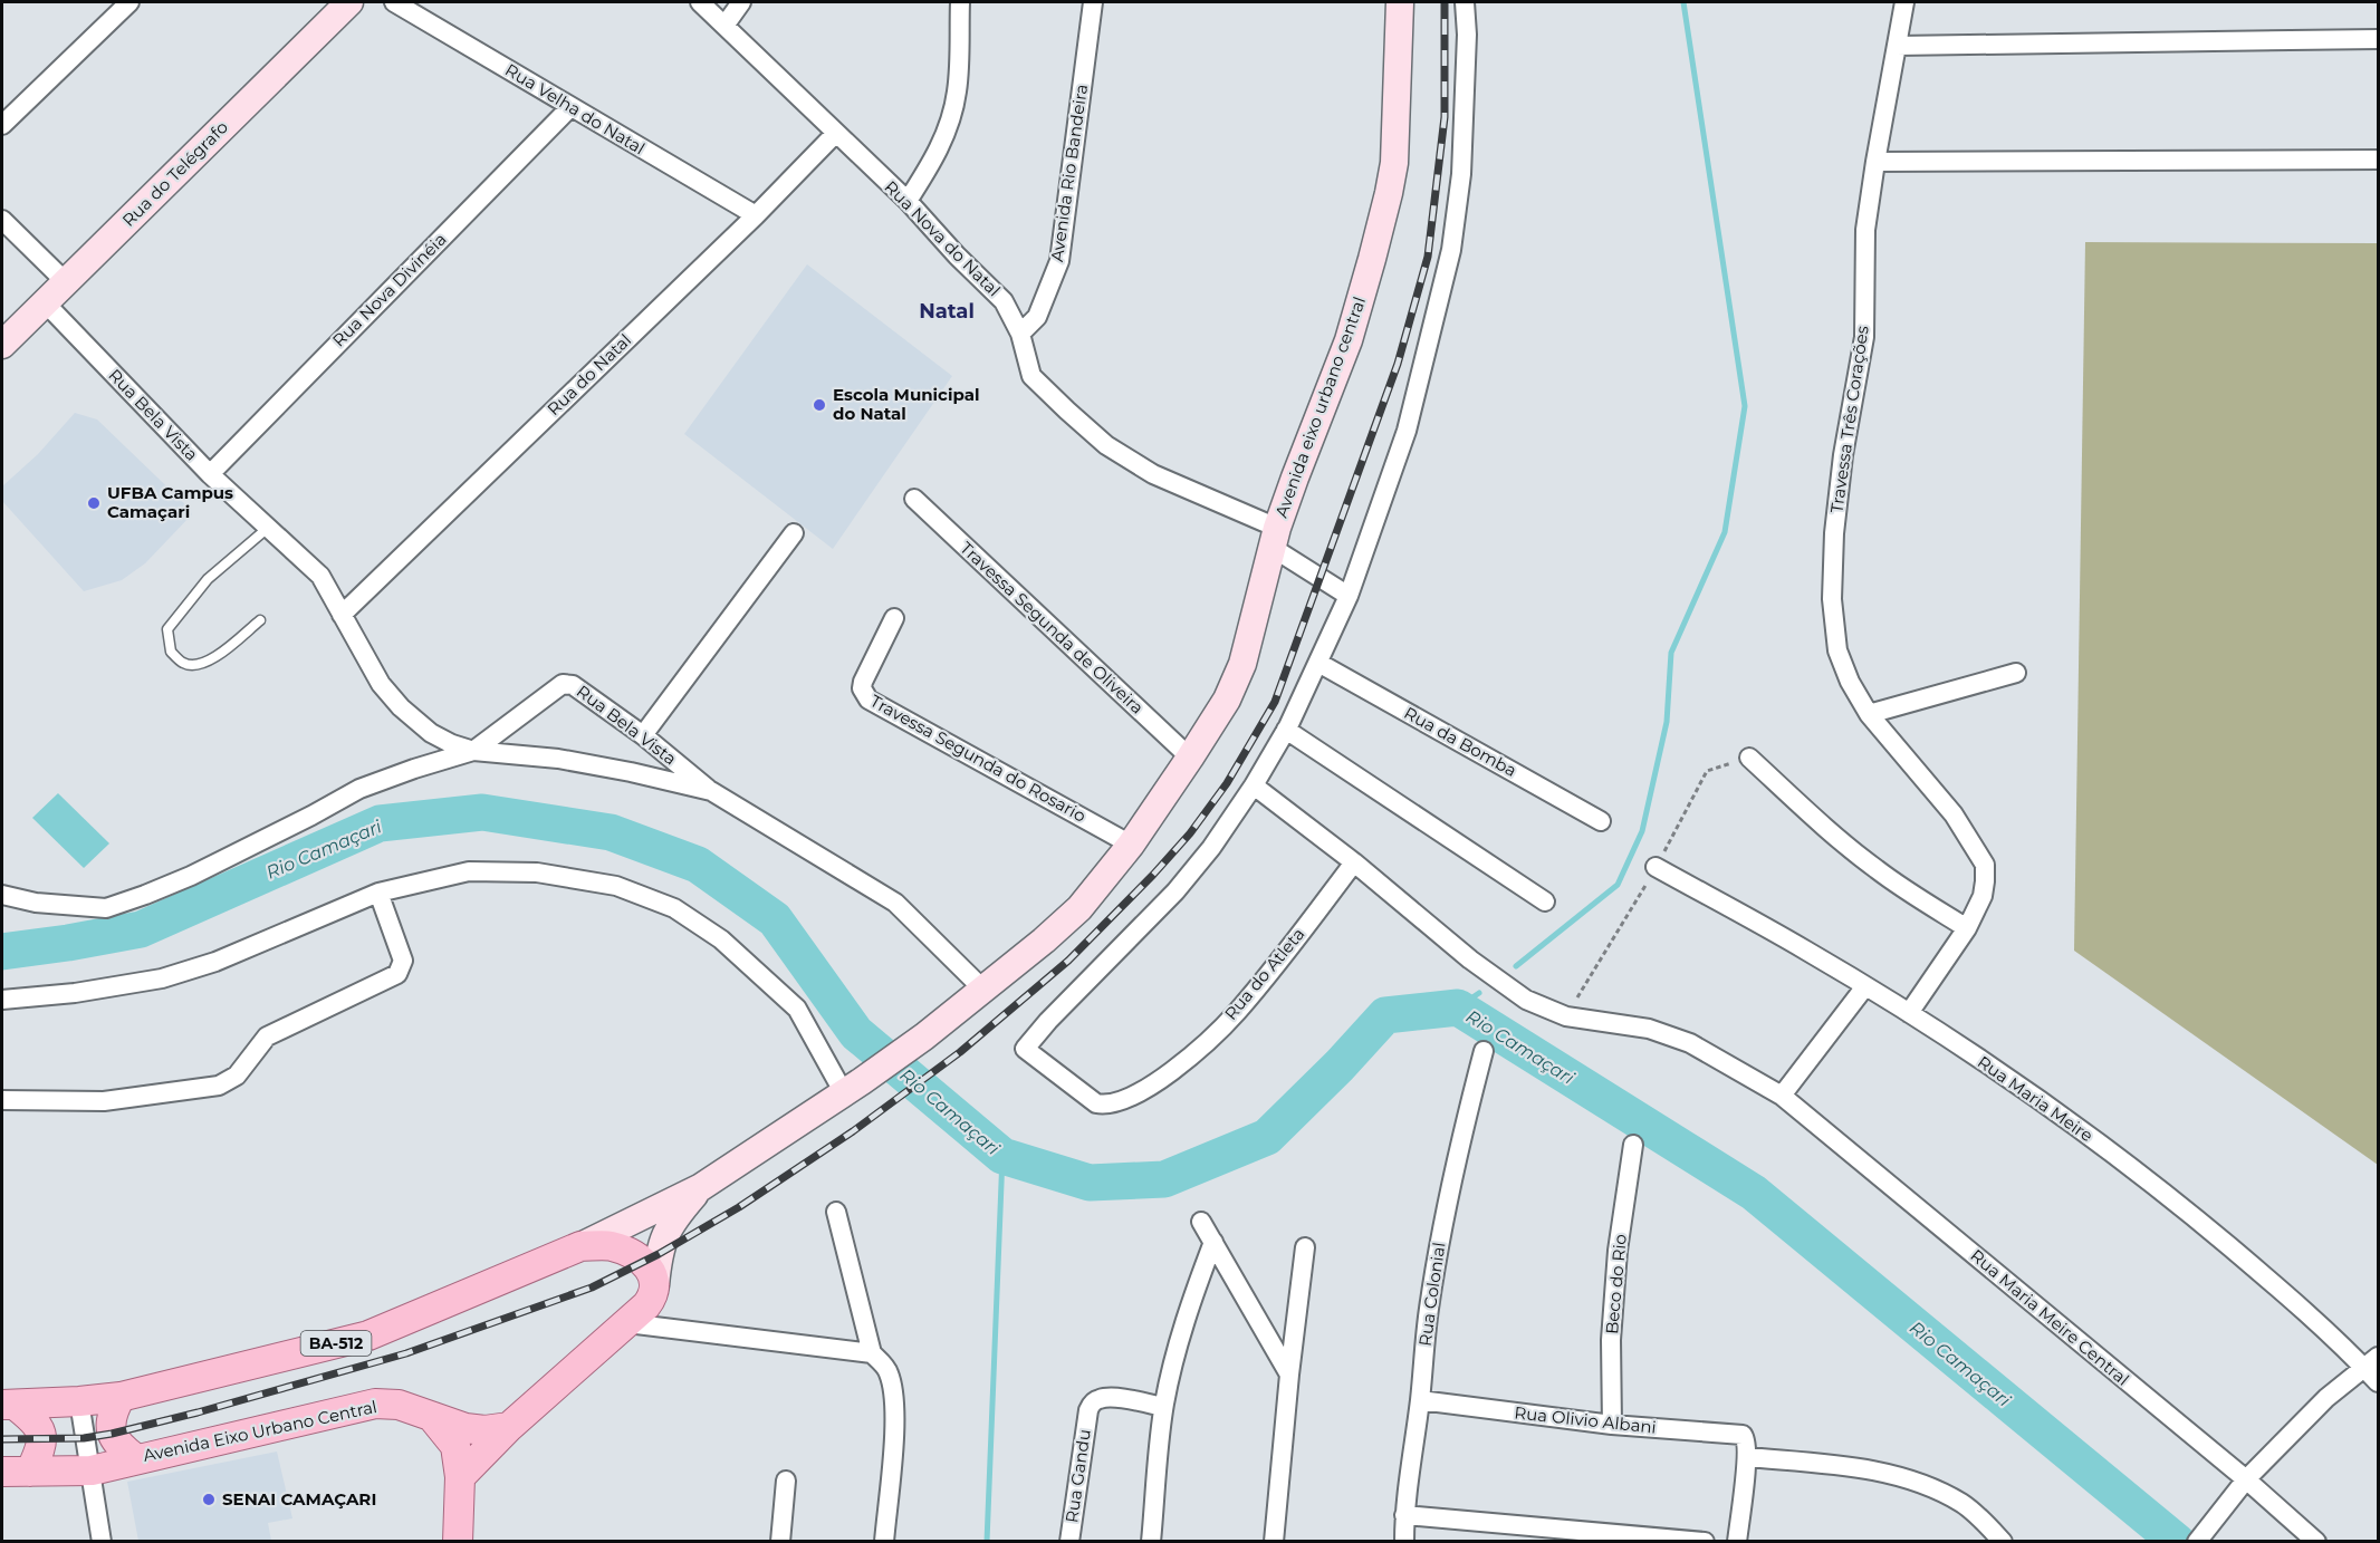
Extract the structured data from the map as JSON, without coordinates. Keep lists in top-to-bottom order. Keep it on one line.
{"streets":{"main road":["BA-512","Avenida Eixo Urbano Central"],"street":["Rua Velha do Natal","Avenida Rio Bandeira","Rua do Telégrafo","Rua Nova do Natal","Rua Nova Divinéia","Rua do Natal","Avenida eixo urbano central","Rua Bela Vista","Travessa Três Corações","Travessa Segunda de Oliveira","Rua da Bomba","Travessa Segunda do Rosario","Rua do Atleta","Rua Maria Meire","Beco do Rio","Rua Colonial","Rua Maria Meire Central","Rua Olivio Albani","Rua Gandu"]},"crossings":[["Rua Velha do Natal","Rua Nova Divinéia"],["Rua Velha do Natal","Rua do Natal"],["Avenida Rio Bandeira","Rua Nova do Natal"],["Rua do Telégrafo","Rua Bela Vista"],["Rua Nova do Natal","Rua do Natal"],["Rua Nova do Natal","Avenida eixo urbano central"],["Rua Nova Divinéia","Rua Bela Vista"],["Rua do Natal","Rua Bela Vista"],["Avenida eixo urbano central","Travessa Segunda de Oliveira"],["Travessa Três Corações","Rua Maria Meire"],["Rua do Atleta","Rua Maria Meire Central"],["Beco do Rio","Rua Olivio Albani"],["Rua Colonial","Rua Olivio Albani"]],"districts":["Natal"],"water":["Rio Camaçari"],"places":["Escola Municipal do Natal","UFBA Campus Camaçari","SENAI CAMAÇARI"]}
